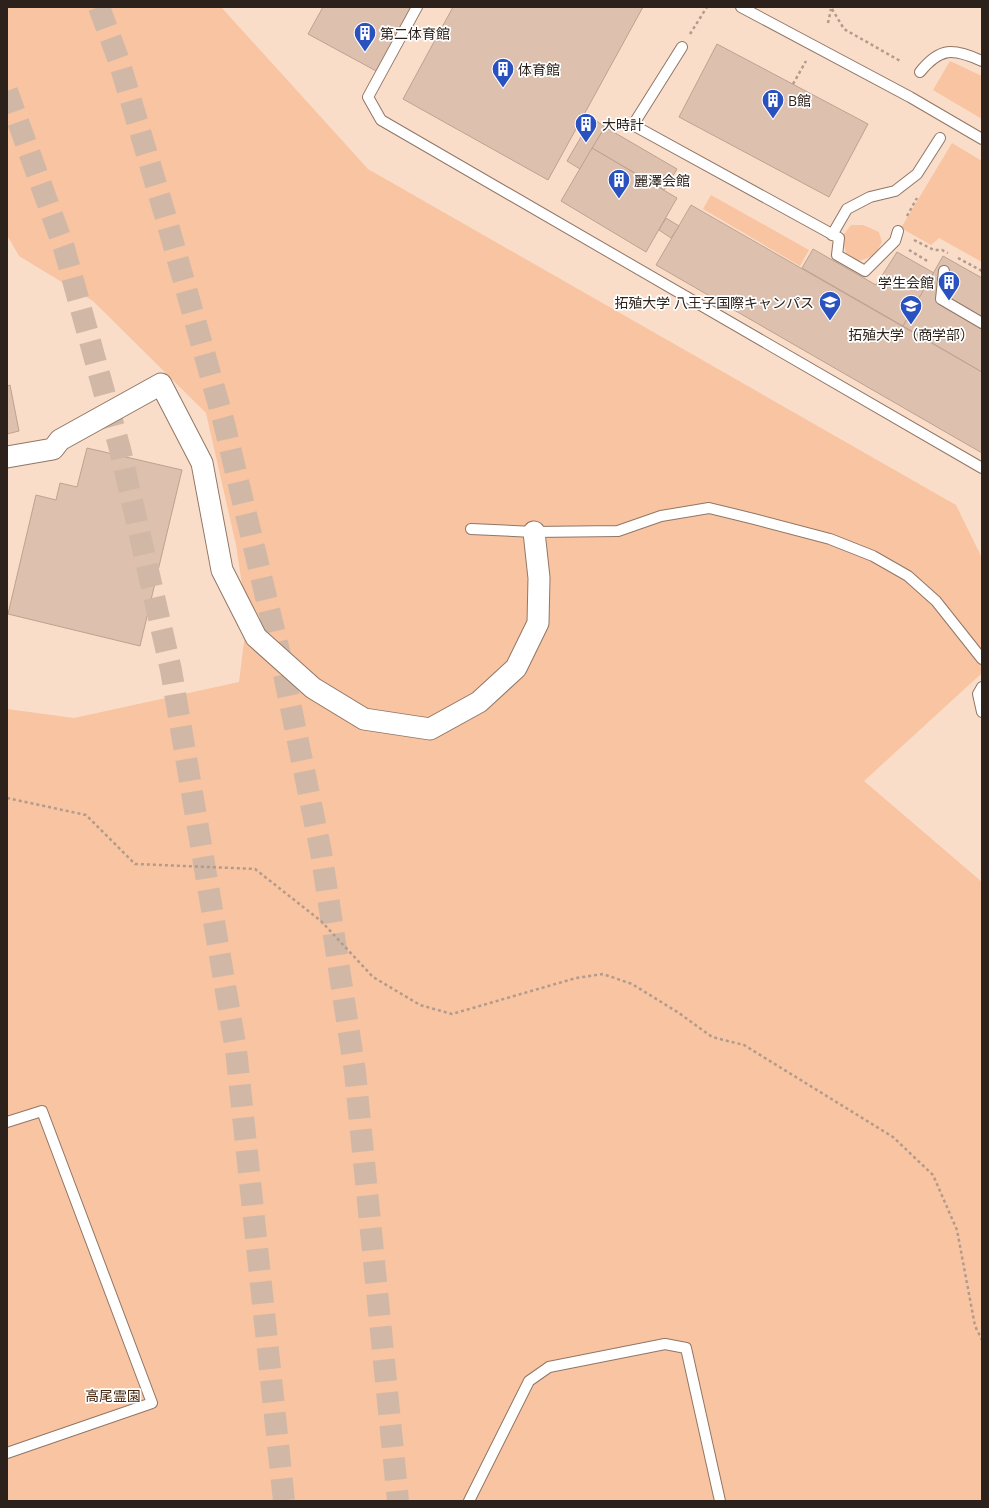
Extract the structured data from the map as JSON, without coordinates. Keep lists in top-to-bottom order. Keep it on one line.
{"parks":["高尾霊園"],"places":{"building":["第二体育館","体育館","B館","大時計","麗澤会館","学生会館"],"school or university":["拓殖大学 八王子国際キャンパス","拓殖大学（商学部）"]}}
